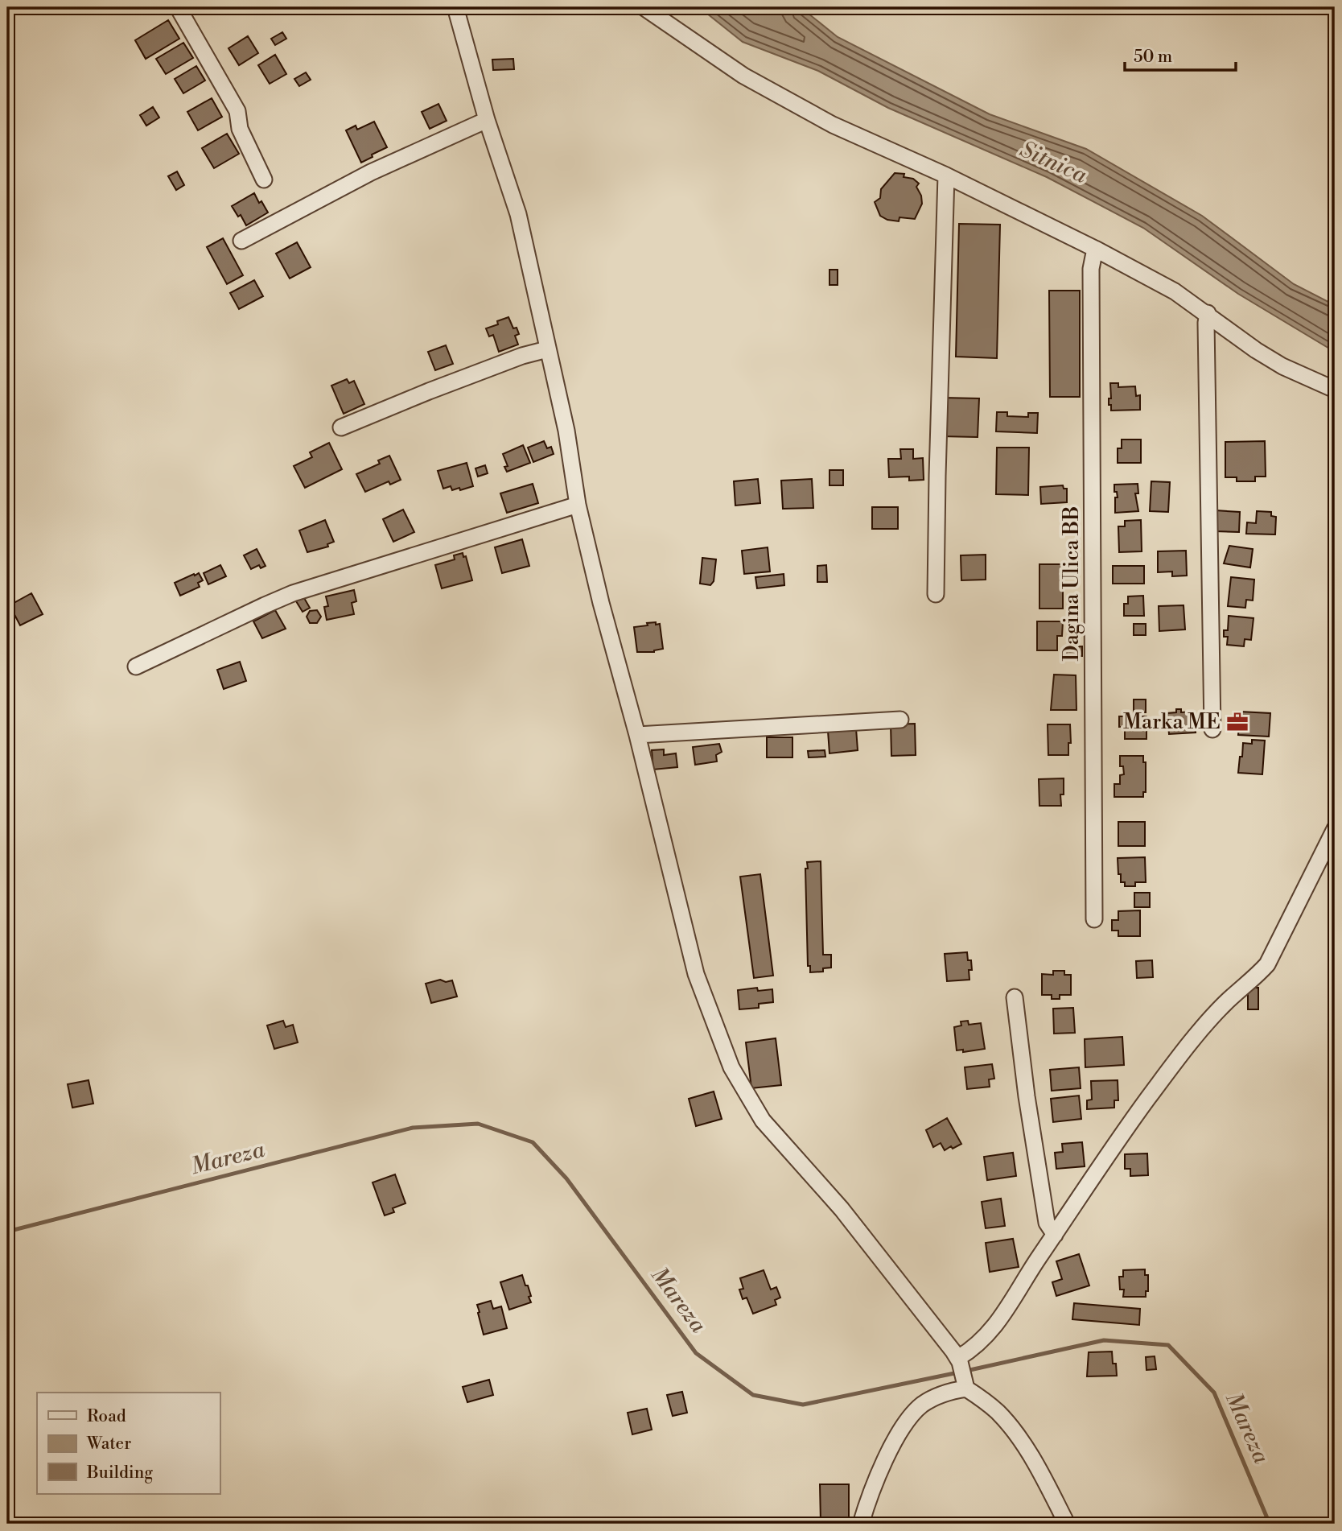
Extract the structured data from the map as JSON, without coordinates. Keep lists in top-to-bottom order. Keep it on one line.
{"streets":{"street":["Dagina Ulica BB"]},"water":["Sitnica","Mareza"],"places":{"office":["Marka ME"]},"legend":["Road","Water","Building"],"scale_bar":"50 m"}
